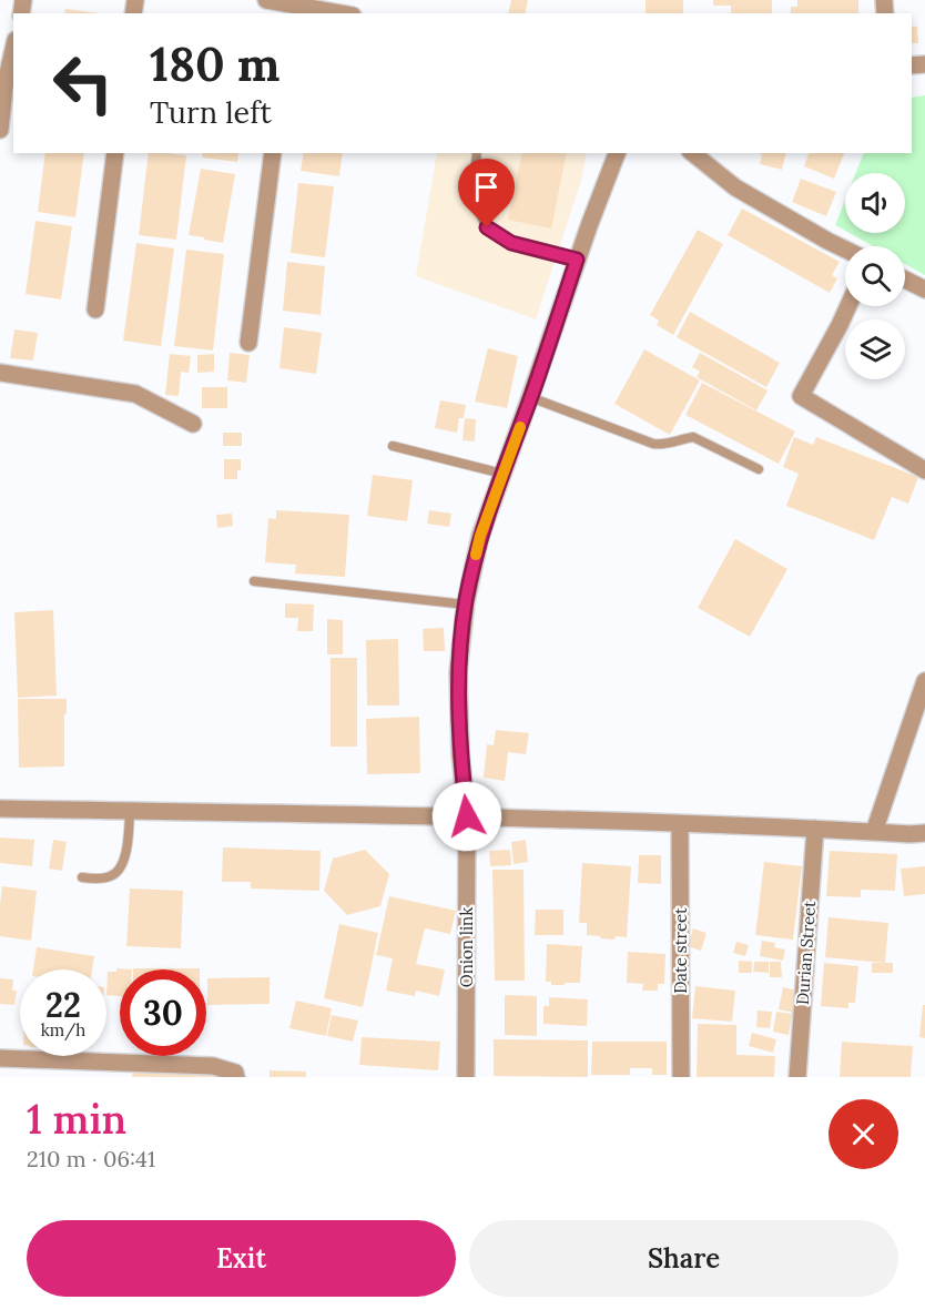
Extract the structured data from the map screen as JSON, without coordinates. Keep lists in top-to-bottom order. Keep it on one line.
{"streets":{"street":["Onion link","Date street","Durian Street"]},"page":{"turn":["180 m","Turn left"],"speed":"22 km/h","limit":"30","heading":["1 min","210 m · 06:41"],"buttons":["Exit","Share"]}}
